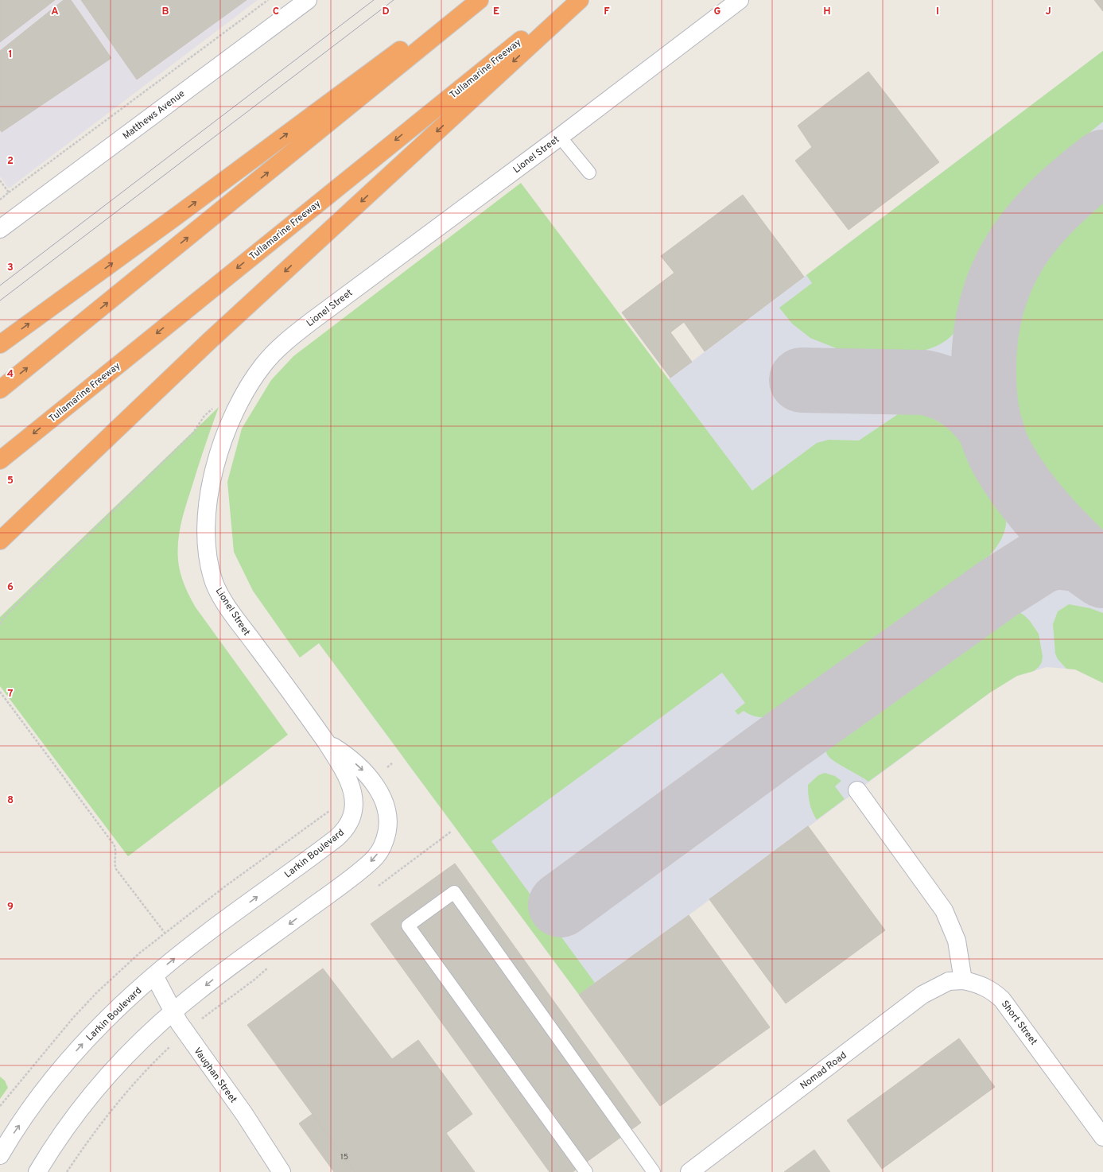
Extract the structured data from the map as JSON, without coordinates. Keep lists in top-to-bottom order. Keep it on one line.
{"streets":{"highway":["Tullamarine Freeway"],"street":["Matthews Avenue","Lionel Street","Larkin Boulevard","Short Street","Nomad Road","Vaughan Street"]},"crossings":[["Lionel Street","Larkin Boulevard"],["Larkin Boulevard","Vaughan Street"],["Short Street","Nomad Road"]],"house_numbers":["15"],"grid":{"columns":["A","B","C","D","E","F","G","H","I","J"],"rows":["1","2","3","4","5","6","7","8","9"]}}
